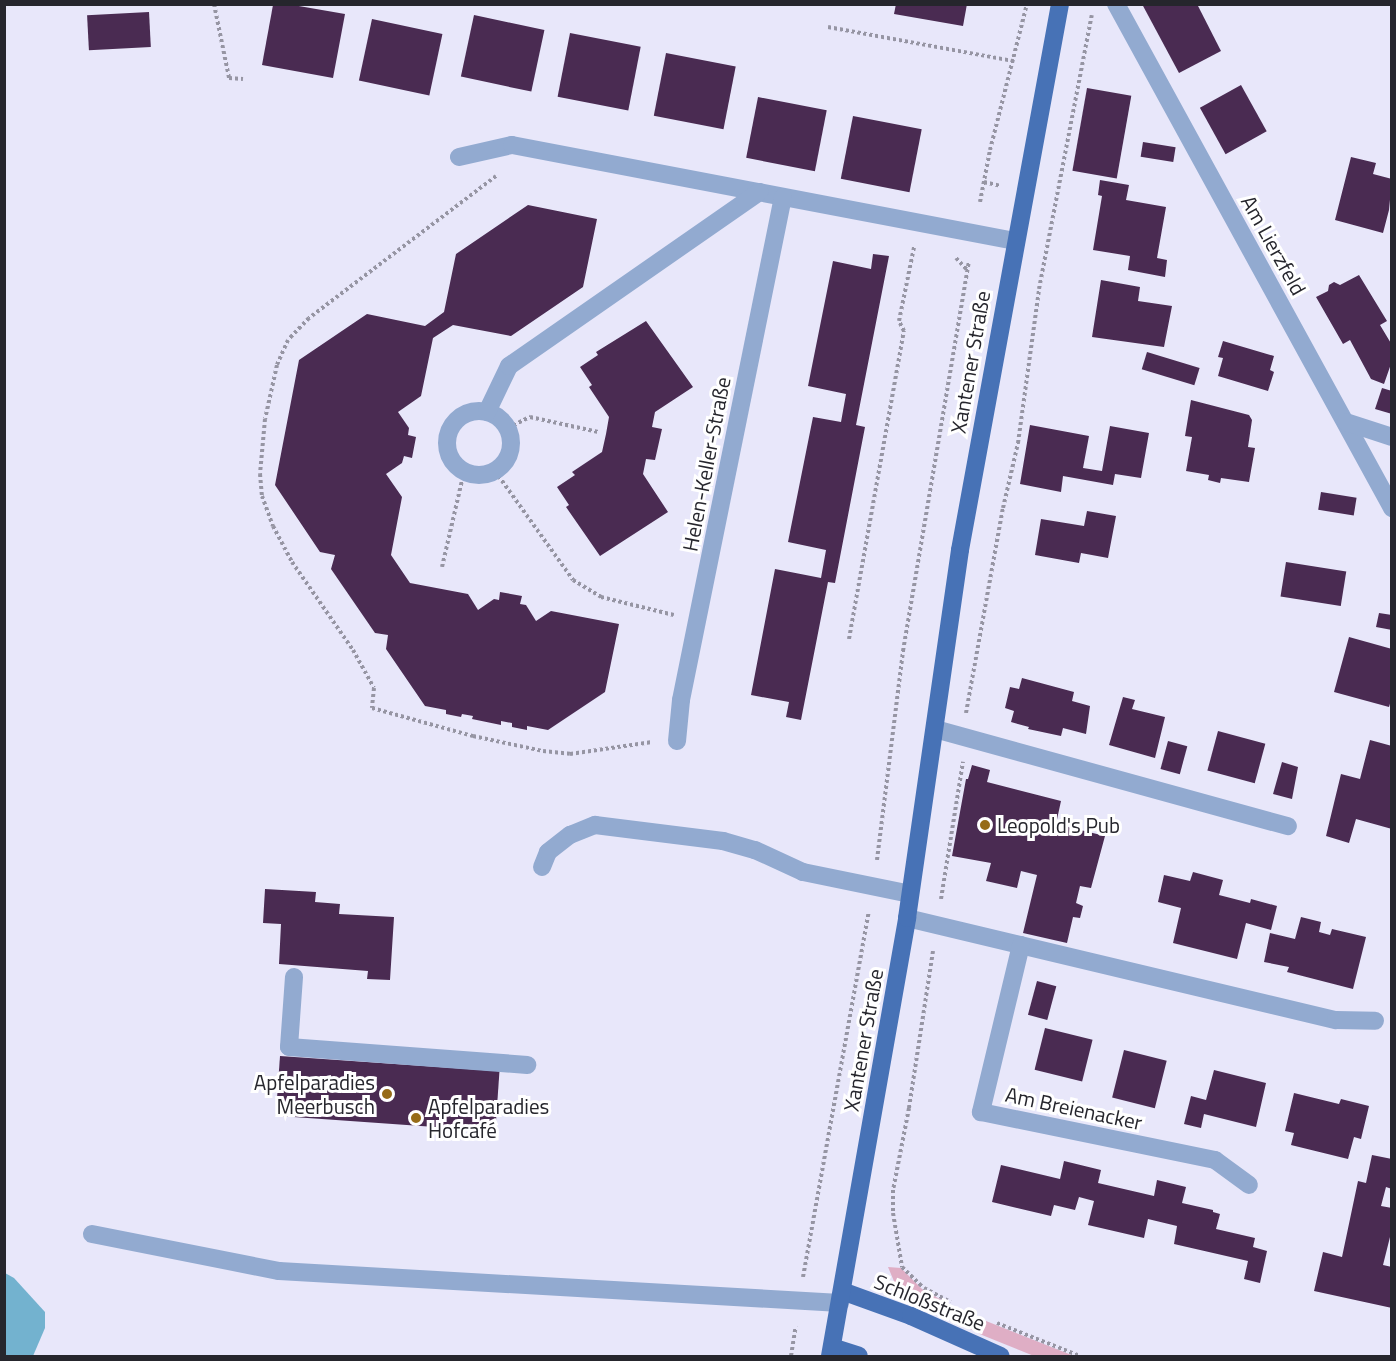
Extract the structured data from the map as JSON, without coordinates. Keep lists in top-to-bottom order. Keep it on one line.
{"streets":{"main road":["Xantener Straße","Schloßstraße"],"street":["Am Lierzfeld","Helen-Keller-Straße","Am Breienacker"]},"crossings":[["Xantener Straße","Schloßstraße"]],"places":["Leopold's Pub","Apfelparadies Meerbusch","Apfelparadies Hofcafé"]}
